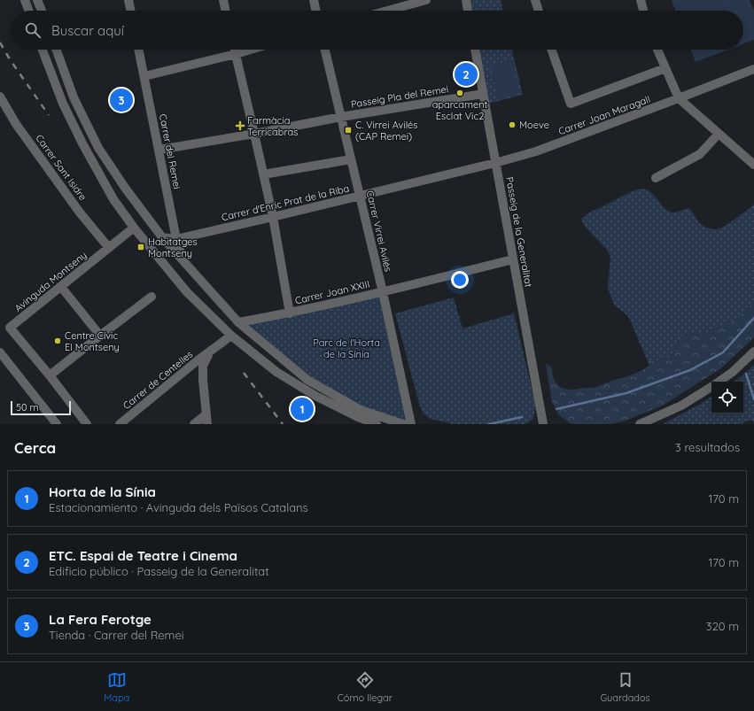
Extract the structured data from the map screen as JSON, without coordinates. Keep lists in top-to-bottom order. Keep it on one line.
{"streets":{"street":["Passeig Pla del Remei","Carrer Joan Maragall","Carrer del Remei","Carrer Sant Isidre","Carrer d'Enric Prat de la Riba","Carrer Virrei Avilés","Passeig de la Generalitat","Avinguda Montseny","Carrer Joan XXIII","Carrer de Centelles"]},"crossings":[["Passeig Pla del Remei","Carrer del Remei"],["Passeig Pla del Remei","Carrer Virrei Avilés"],["Passeig Pla del Remei","Passeig de la Generalitat"],["Carrer Joan Maragall","Carrer d'Enric Prat de la Riba"],["Carrer Joan Maragall","Passeig de la Generalitat"],["Carrer del Remei","Carrer d'Enric Prat de la Riba"],["Carrer Sant Isidre","Avinguda Montseny"],["Carrer d'Enric Prat de la Riba","Carrer Virrei Avilés"],["Carrer d'Enric Prat de la Riba","Passeig de la Generalitat"],["Carrer Virrei Avilés","Carrer Joan XXIII"],["Passeig de la Generalitat","Carrer Joan XXIII"]],"parks":["Parc de l'Horta de la Sínia"],"places":{"other":["aparcament Esclat Vic2","Moeve","Centre Cívic El Montseny"],"health":["Farmàcia Terricabras"],"transit":["C. Virrei Avilés (CAP Remei)","Habitatges Montseny"]},"scale_bar":"50 m","page":{"search":"Buscar aquí","pins":["2","3","1"],"scale":"50 m","heading":["Cerca","3 resultados"],"list":[{"mark":"1","name":"Horta de la Sínia","note":"Estacionamiento · Avinguda dels Països Catalans","value":"170 m"},{"mark":"2","name":"ETC. Espai de Teatre i Cinema","note":"Edificio público · Passeig de la Generalitat","value":"170 m"},{"mark":"3","name":"La Fera Ferotge","note":"Tienda · Carrer del Remei","value":"320 m"}],"nav":["Mapa","Cómo llegar","Guardados"]}}
